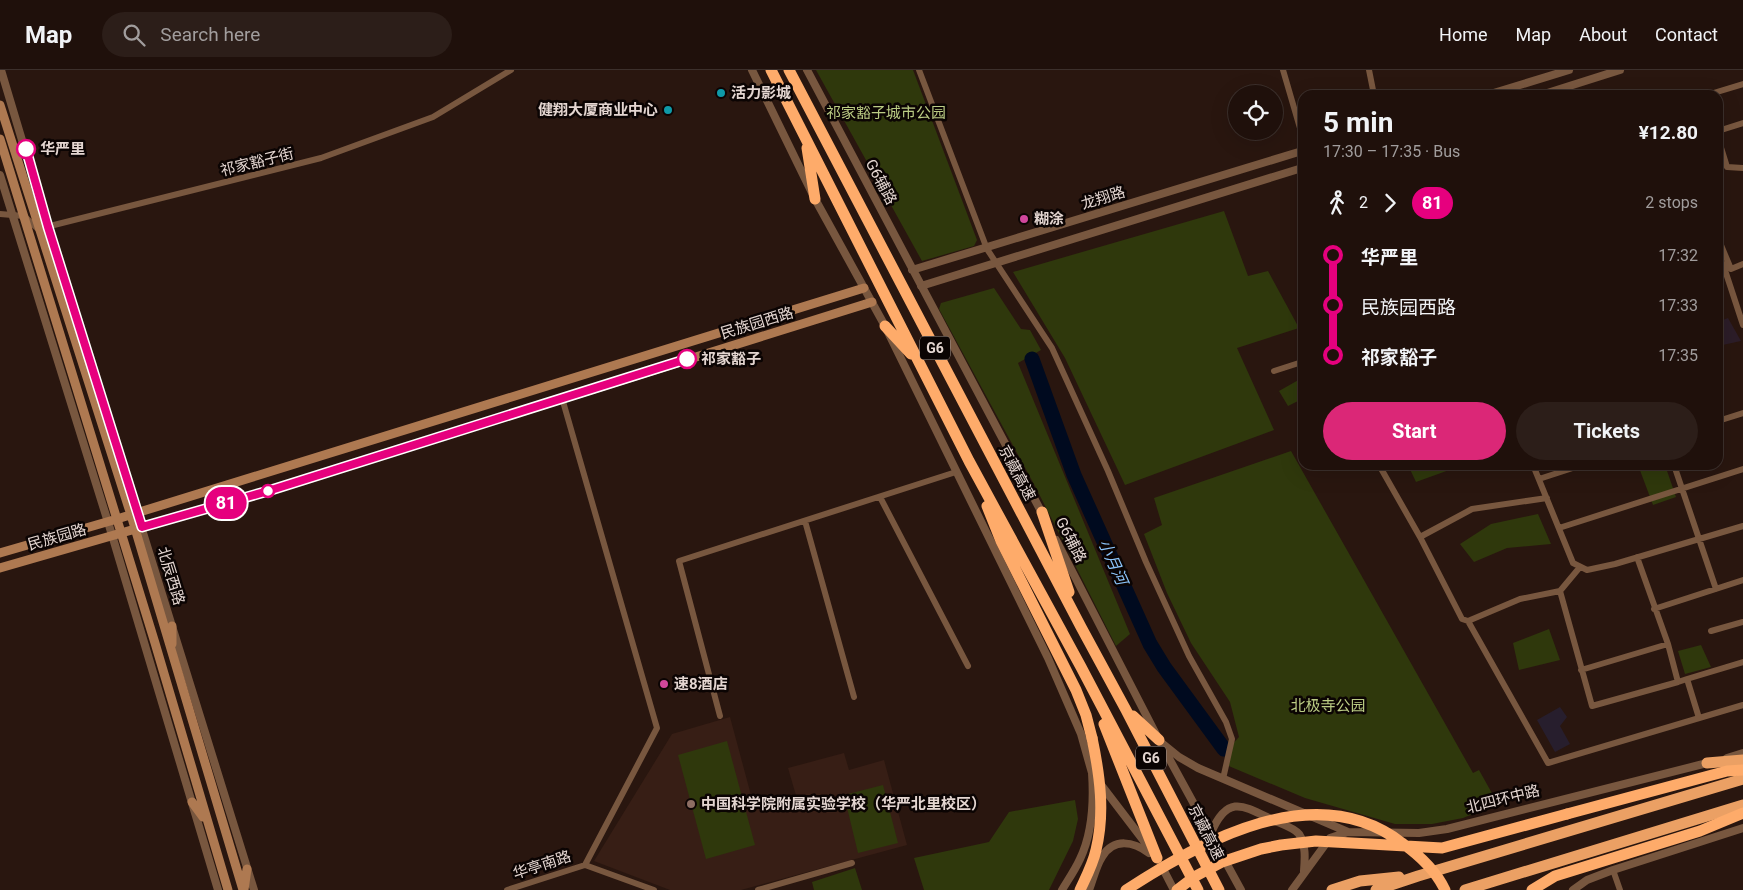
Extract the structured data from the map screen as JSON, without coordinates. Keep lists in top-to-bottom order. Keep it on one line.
{"streets":{"highway":["G6","京藏高速"],"main road":["民族园西路","民族园路","北辰西路"],"street":["祁家豁子街","G6辅路","龙翔路","北四环中路","华亭南路"]},"crossings":[["祁家豁子街","北辰西路"],["G6辅路","龙翔路"],["民族园西路","民族园路"],["民族园西路","北辰西路"]],"water":["小月河"],"parks":["祁家豁子城市公园","北极寺公园"],"places":["活力影城","健翔大厦商业中心","华严里","糊涂","祁家豁子","速8酒店","中国科学院附属实验学校（华严北里校区）"],"lines":["bus line 81"],"page":{"header":"Map","search":"Search here","nav":["Home","Map","About","Contact"],"on_map":"81","heading":["5 min","17:30 – 17:35 · Bus","¥12.80"],"legs":["2","81","2 stops"],"list":[{"name":"华严里","value":"17:32"},{"name":"民族园西路","value":"17:33"},{"name":"祁家豁子","value":"17:35"}],"buttons":["Start","Tickets"]}}
